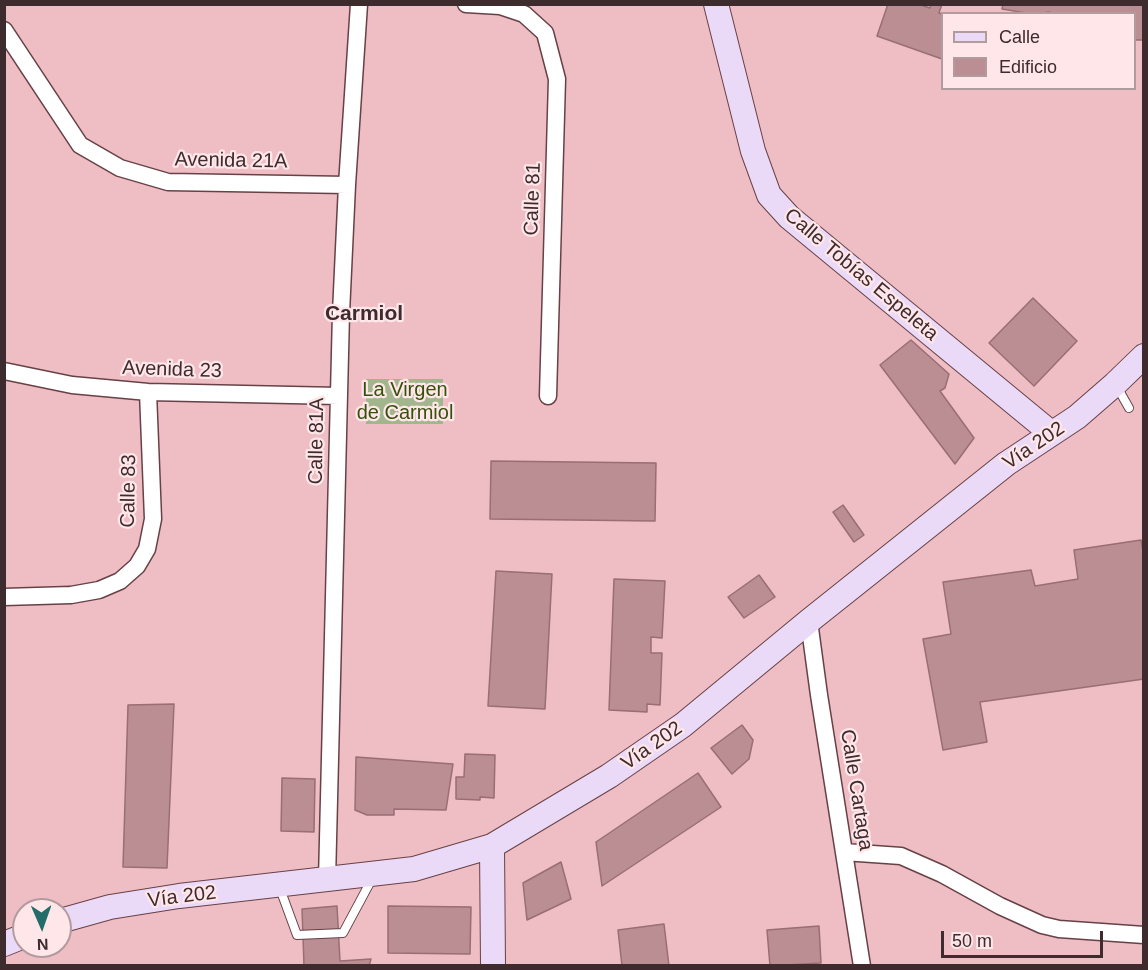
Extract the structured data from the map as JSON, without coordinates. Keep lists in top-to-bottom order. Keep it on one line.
{"streets":{"main road":["Calle Tobías Espeleta","Vía 202"],"street":["Avenida 21A","Calle 81","Avenida 23","Calle 81A","Calle 83","Calle Cartaga"]},"crossings":[["Avenida 21A","Calle 81A"],["Calle Tobías Espeleta","Vía 202"],["Avenida 23","Calle 81A"],["Avenida 23","Calle 83"],["Calle 81A","Vía 202"],["Vía 202","Calle Cartaga"]],"districts":["Carmiol"],"parks":["La Virgen de Carmiol"],"legend":["Calle","Edificio"],"scale_bar":"50 m","north":"bottom"}
